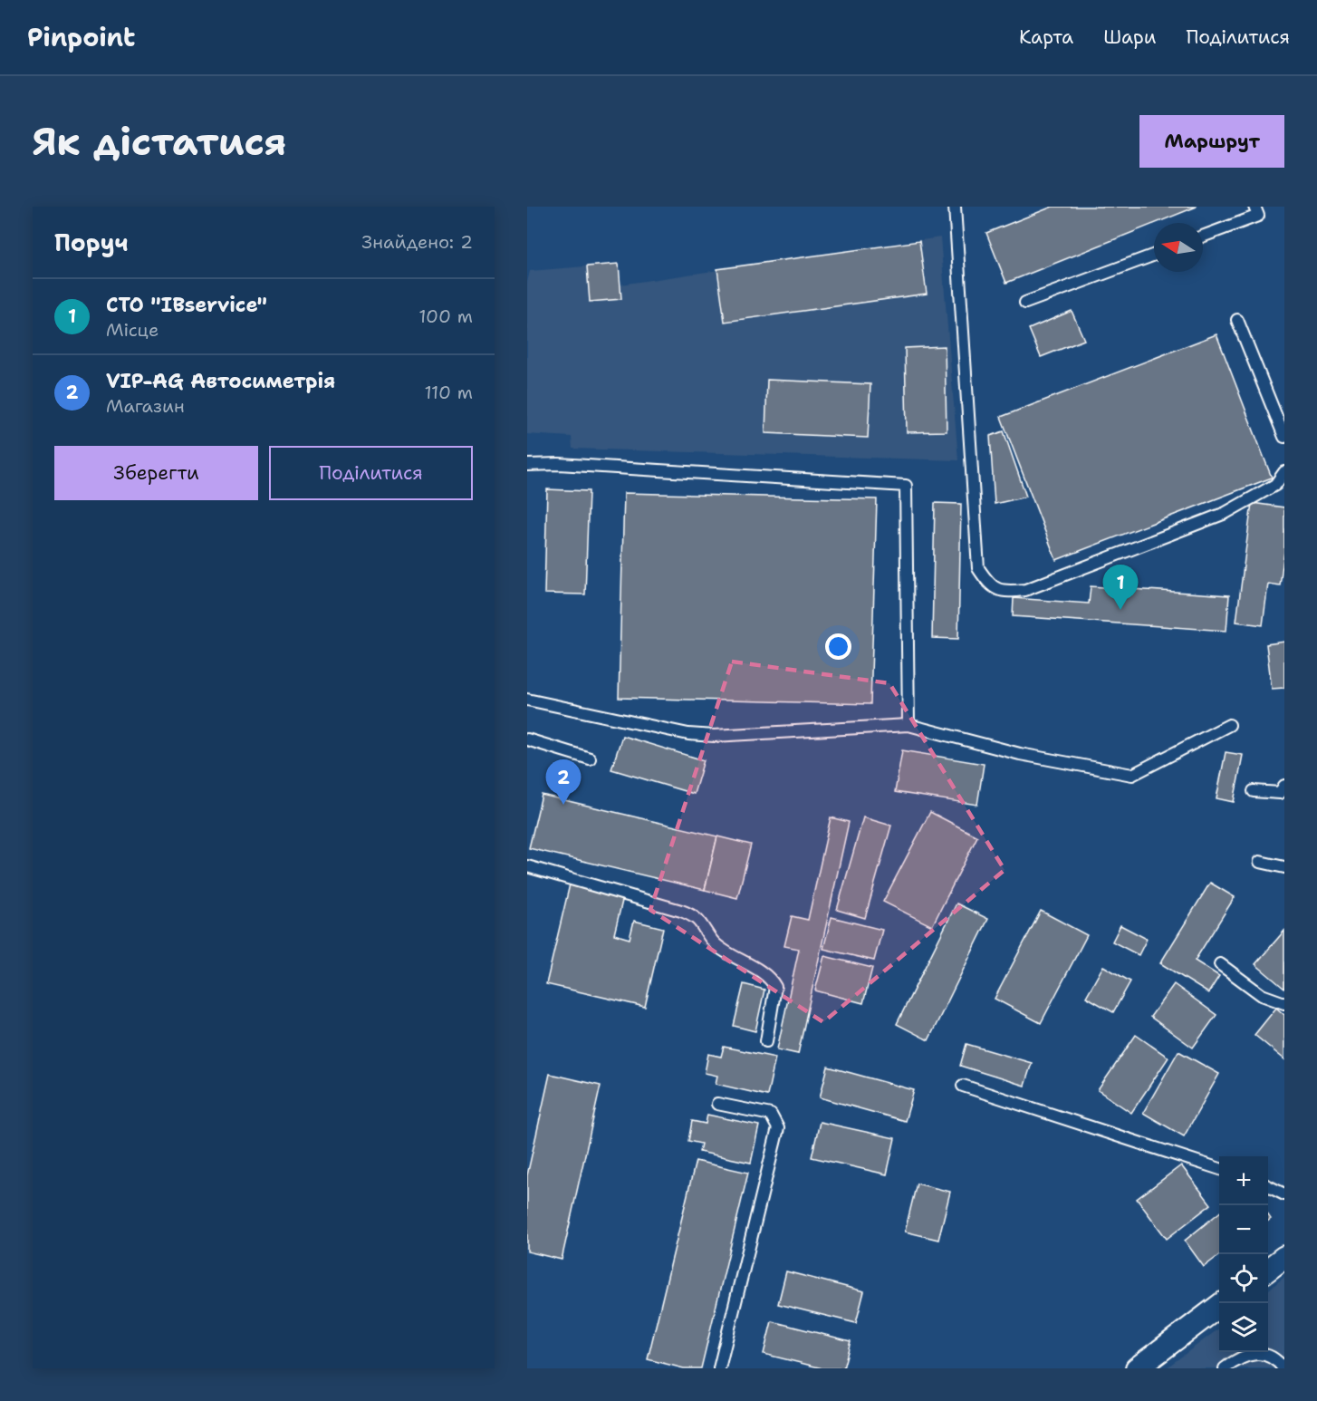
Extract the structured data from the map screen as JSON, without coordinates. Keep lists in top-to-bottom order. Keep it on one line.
{"north":"left","page":{"header":"Pinpoint","nav":["Карта","Шари","Поділитися"],"buttons":["Маршрут",["Зберегти","Поділитися"]],"title":"Як дістатися","heading":["Поруч","Знайдено: 2"],"list":[{"mark":"1","name":"СТО \"IBservice\"","note":"Місце","value":"100 m"},{"mark":"2","name":"VIP-AG Автосиметрія","note":"Магазин","value":"110 m"}],"pins":["1","2"],"map_buttons":["+","−"]}}
